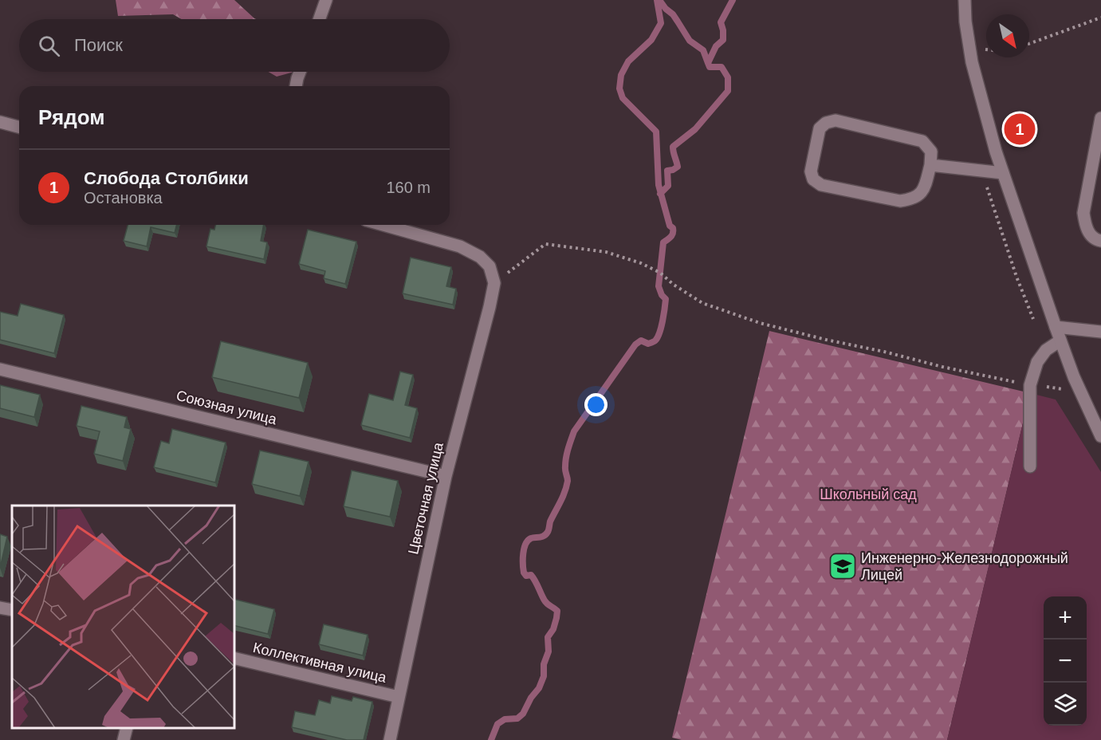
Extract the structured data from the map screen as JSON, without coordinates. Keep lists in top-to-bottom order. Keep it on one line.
{"streets":{"street":["Союзная улица","Цветочная улица","Коллективная улица"]},"crossings":[["Союзная улица","Цветочная улица"],["Цветочная улица","Коллективная улица"]],"parks":["Школьный сад"],"places":{"school or university":["Инженерно-Железнодорожный Лицей"]},"north":"bottom right","page":{"search":"Поиск","heading":"Рядом","pins":"1","list":[{"mark":"1","name":"Слобода Столбики","note":"Остановка","value":"160 m"}],"map_buttons":["+","−"]}}
